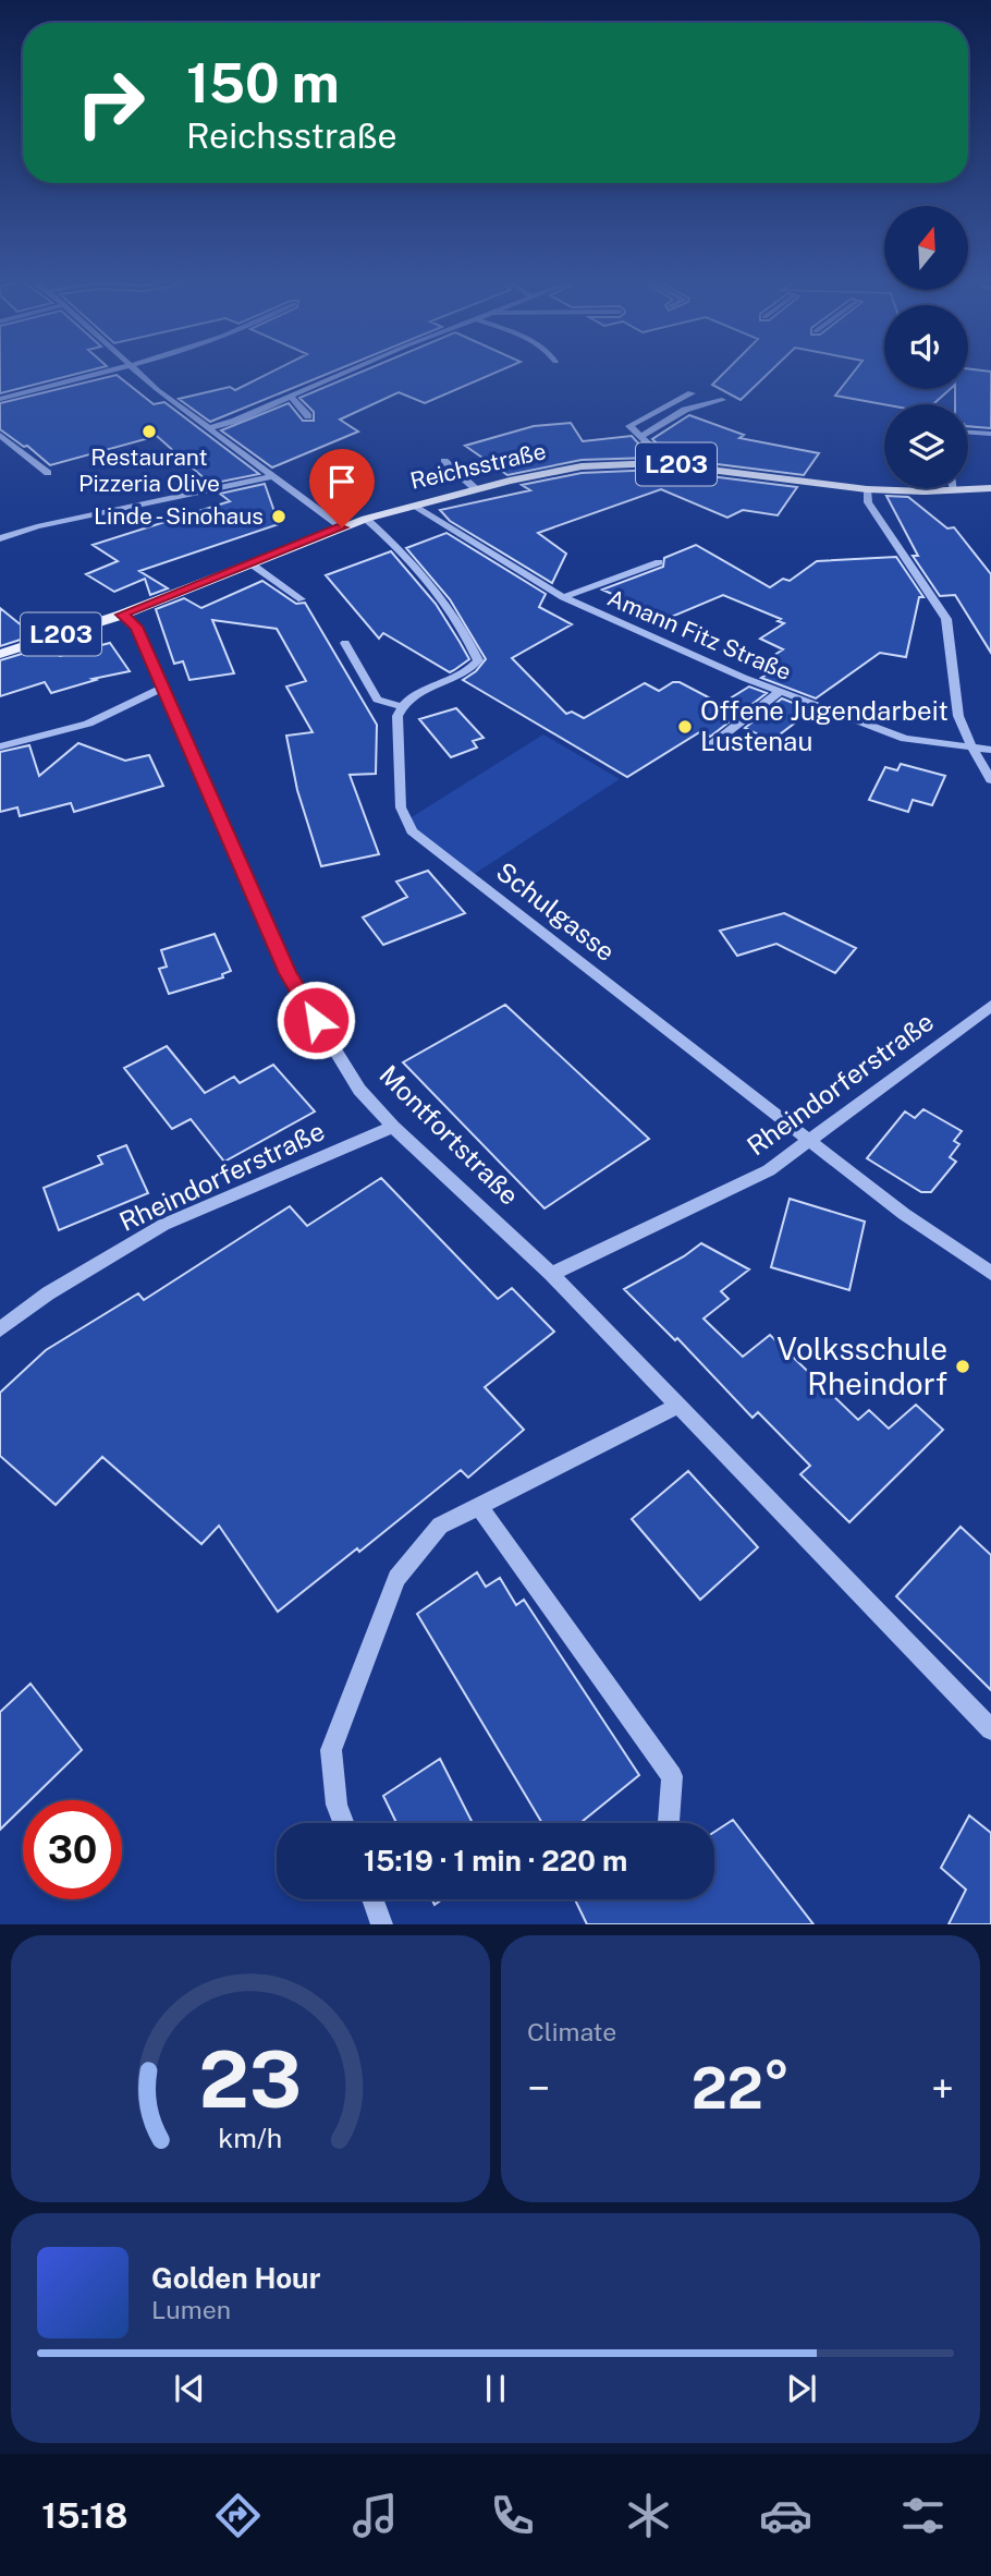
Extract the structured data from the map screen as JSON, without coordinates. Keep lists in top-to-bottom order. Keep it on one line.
{"streets":{"main road":["L203","Reichsstraße"],"street":["Amann Fitz Straße","Schulgasse","Rheindorferstraße","Montfortstraße"]},"crossings":[["Reichsstraße","Amann Fitz Straße"],["Reichsstraße","Montfortstraße"],["Schulgasse","Rheindorferstraße"],["Rheindorferstraße","Montfortstraße"]],"places":["Restaurant Pizzeria Olive","Linde - Sinohaus","Offene Jugendarbeit Lustenau","Volksschule Rheindorf"],"north":"top","page":{"turn":["150 m","Reichsstraße"],"limit":"30","trip":"15:19 · 1 min · 220 m","tile":"Climate","heat":["−","22°","+"],"song":["Golden Hour","Lumen"],"tabs":"15:18","gauge":["23","km/h"]}}
